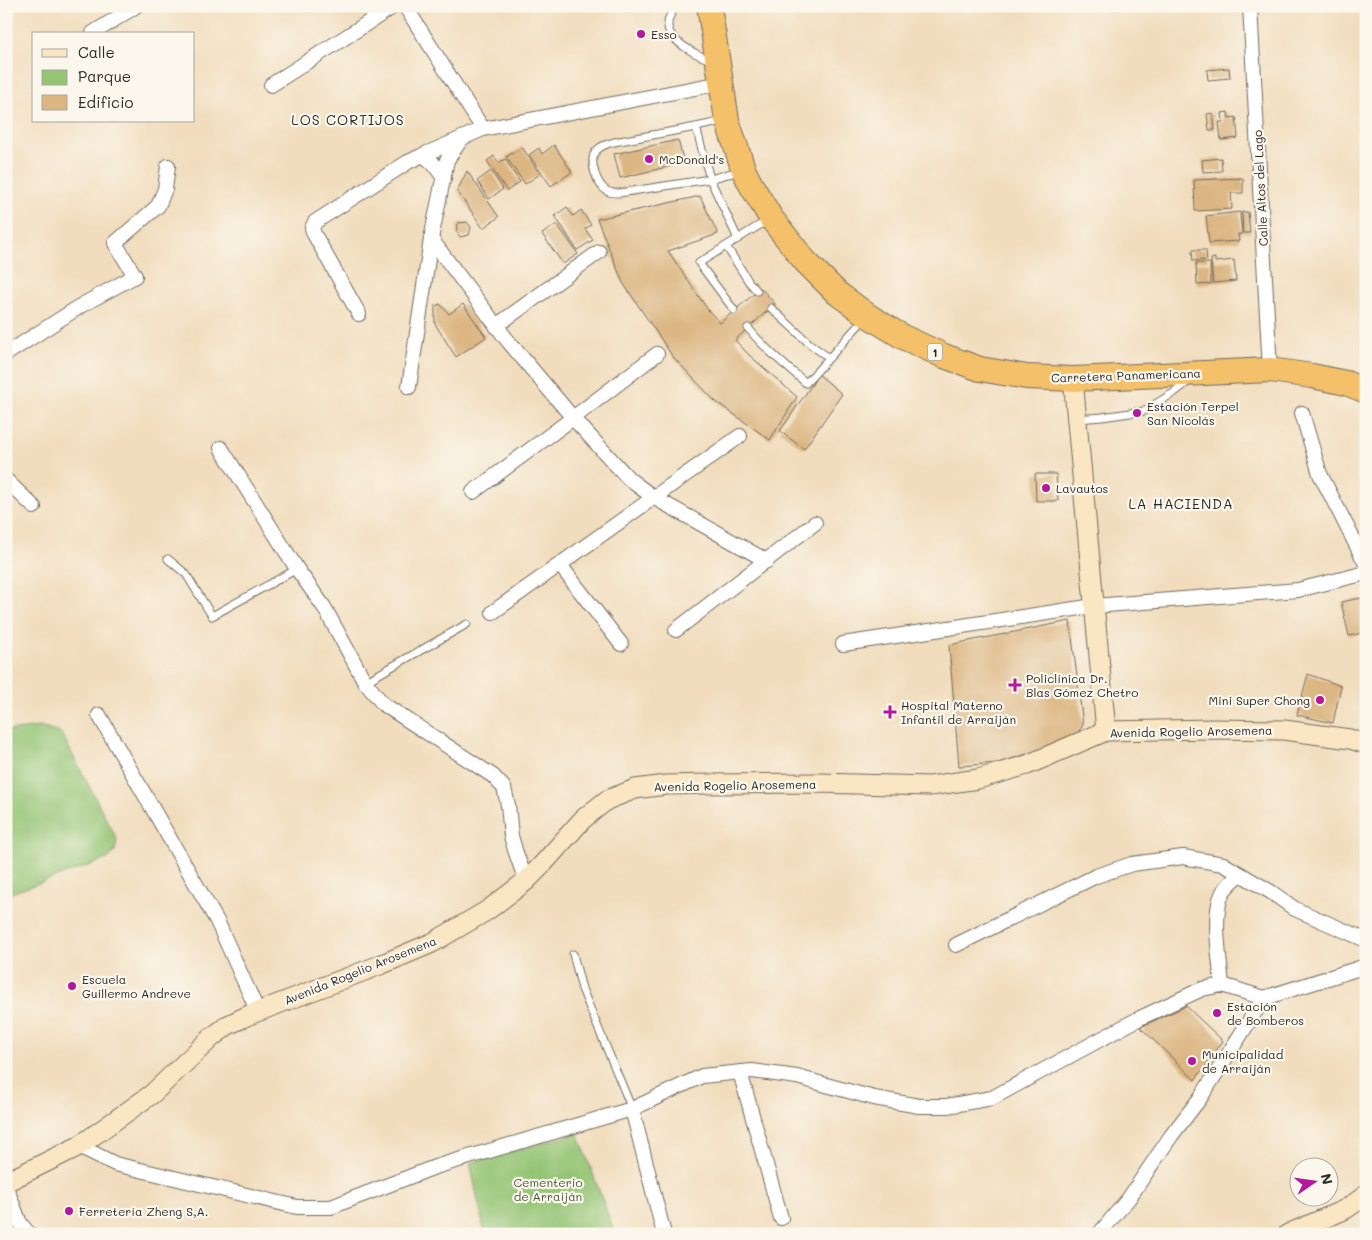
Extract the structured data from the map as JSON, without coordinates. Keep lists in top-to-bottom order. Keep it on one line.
{"streets":{"highway":["1","Carretera Panamericana"],"street":["Calle Altos del Lago","Avenida Rogelio Arosemena"]},"crossings":[["Calle Altos del Lago","Carretera Panamericana"]],"districts":["LOS CORTIJOS","LA HACIENDA"],"parks":["Cementerio de Arraiján"],"places":{"other":["Esso","McDonald's","Estación Terpel San Nicolás","Lavautos","Mini Super Chong","Escuela Guillermo Andreve","Estación de Bomberos","Municipalidad de Arraiján","Ferretería Zheng S,A."],"health":["Policlínica Dr. Blas Gómez Chetro","Hospital Materno Infantil de Arraiján"]},"legend":["Calle","Parque","Edificio"],"north":"right"}
